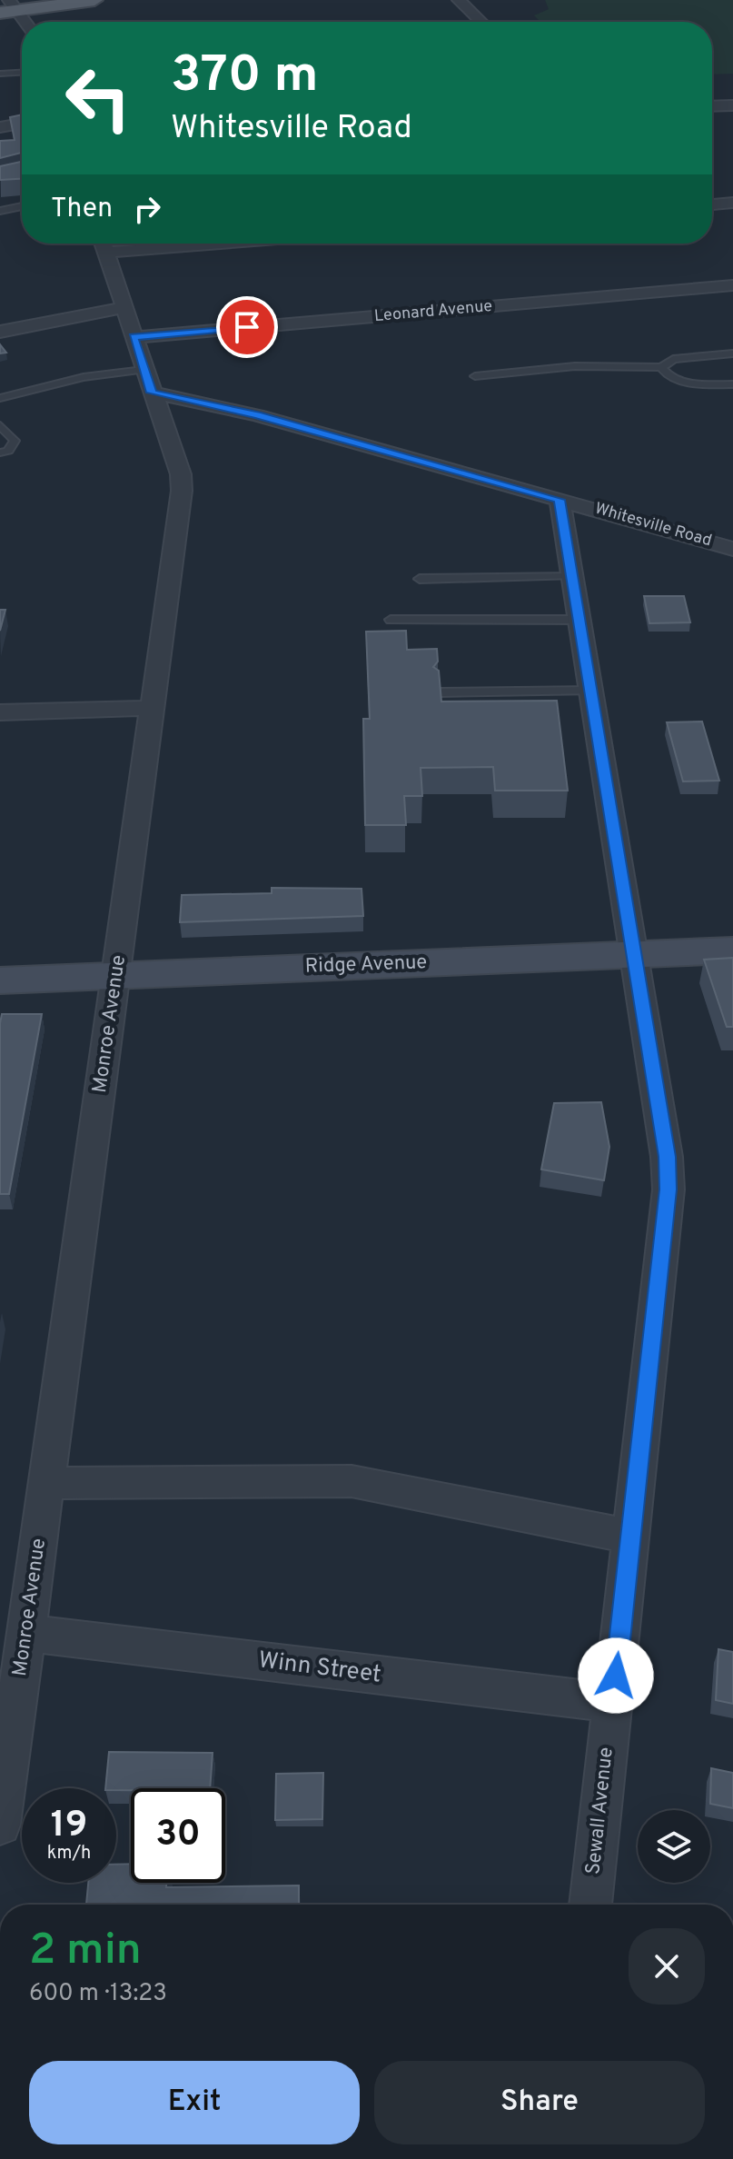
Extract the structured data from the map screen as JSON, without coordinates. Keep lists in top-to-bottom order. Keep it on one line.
{"streets":{"street":["Leonard Avenue","Whitesville Road","Ridge Avenue","Monroe Avenue","Winn Street","Sewall Avenue"]},"crossings":[["Leonard Avenue","Monroe Avenue"],["Whitesville Road","Monroe Avenue"],["Whitesville Road","Sewall Avenue"],["Ridge Avenue","Monroe Avenue"],["Ridge Avenue","Sewall Avenue"],["Monroe Avenue","Winn Street"],["Winn Street","Sewall Avenue"]],"page":{"turn":["370 m","Whitesville Road"],"then":"Then","speed":"19 km/h","limit":"30","heading":["2 min","600 m · 13:23"],"buttons":["Exit","Share"]}}
